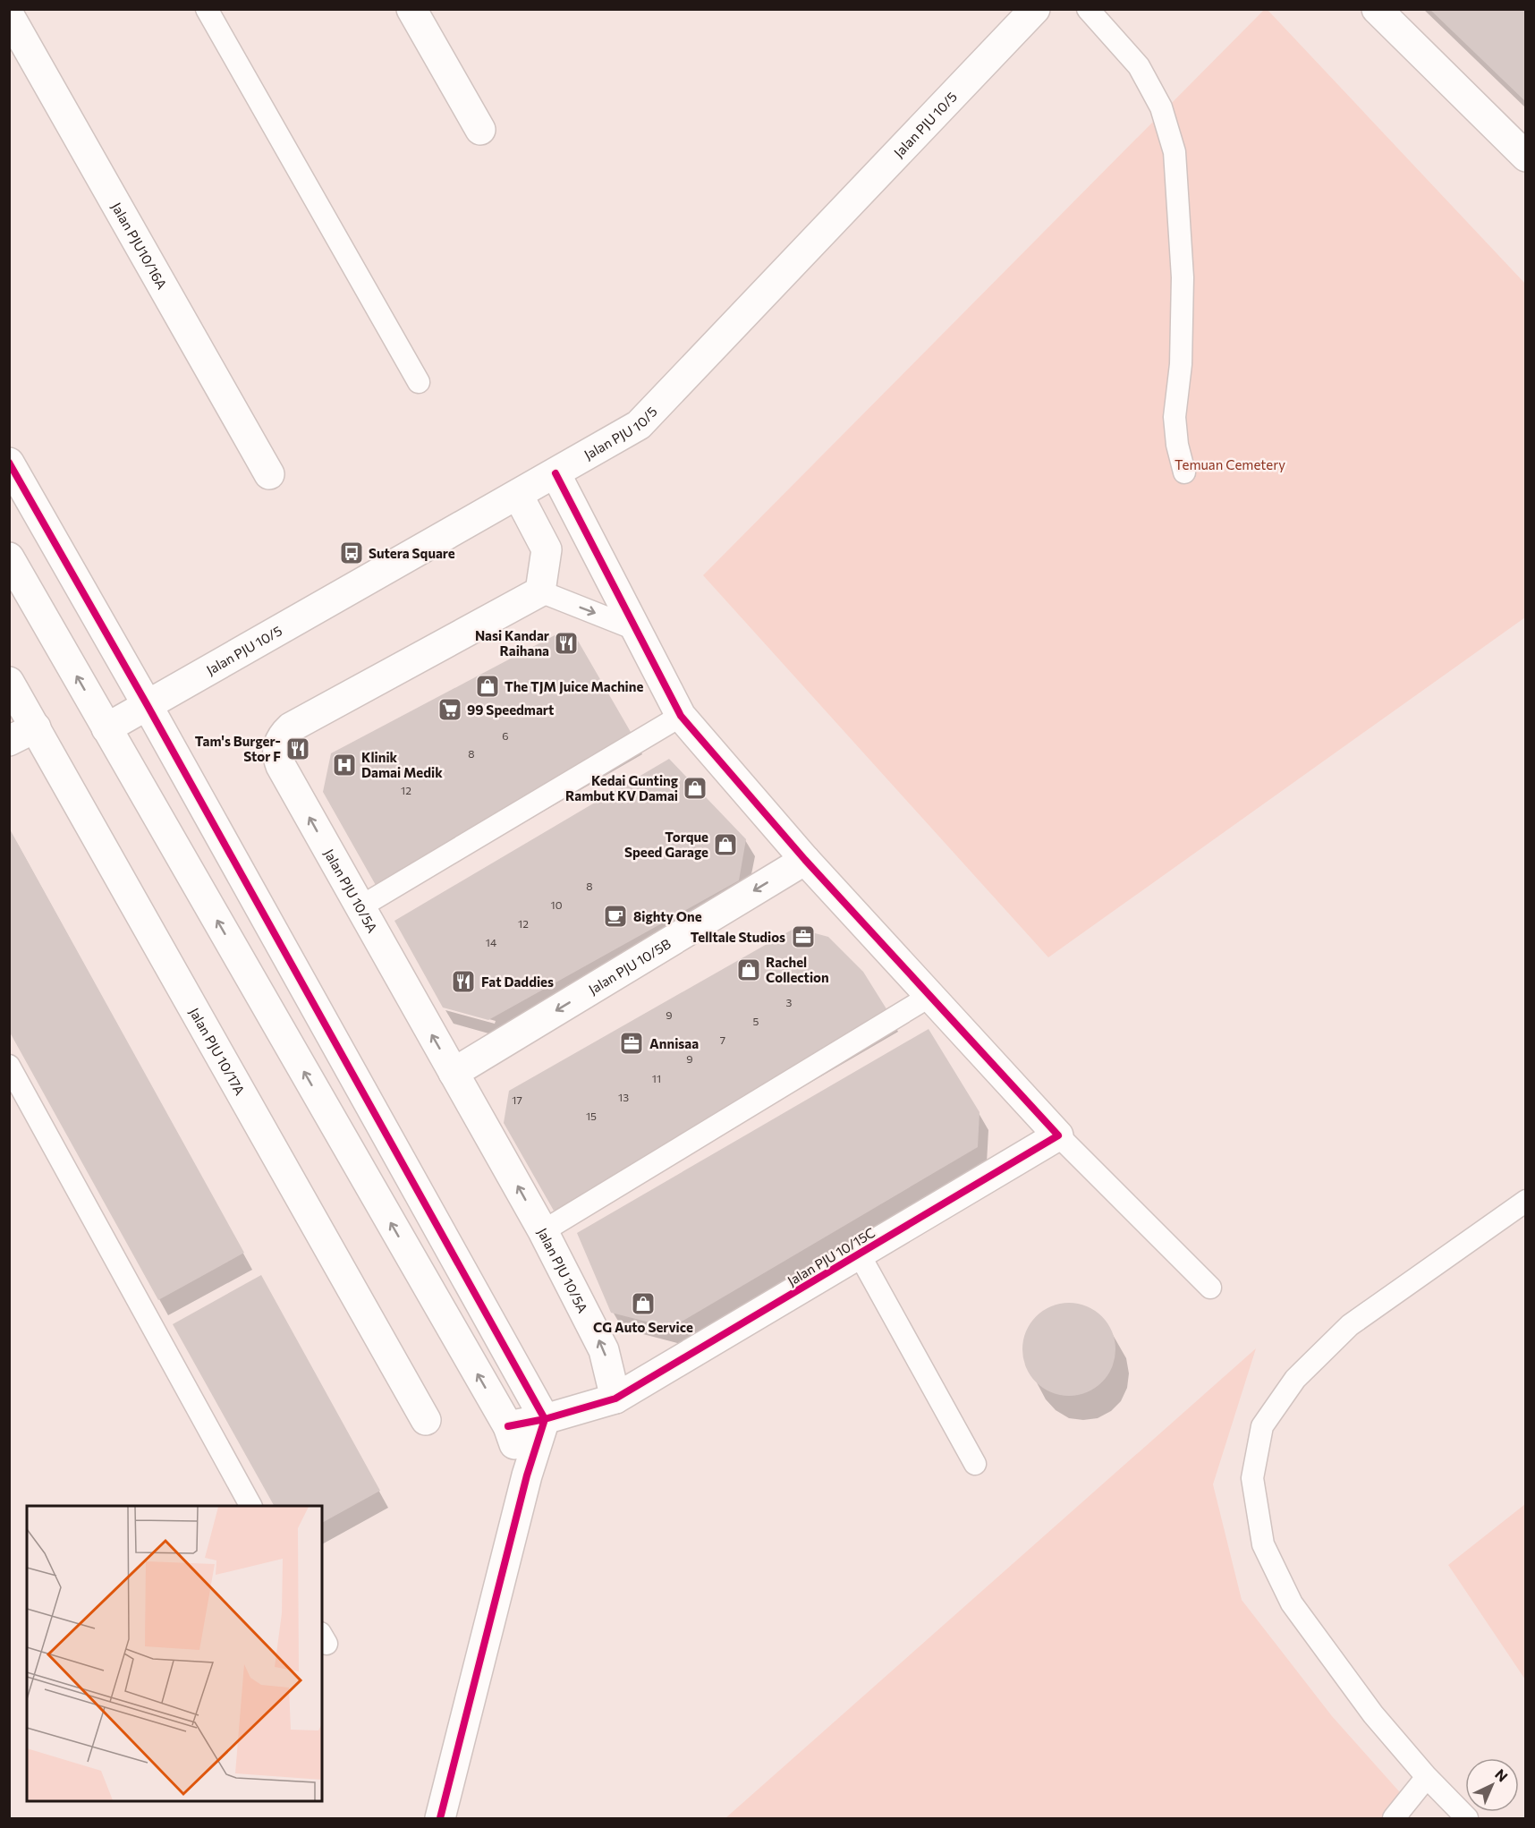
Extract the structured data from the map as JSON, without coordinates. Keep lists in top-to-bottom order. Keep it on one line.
{"streets":{"street":["Jalan PJU 10/5","Jalan PJU10/16A","Jalan PJU 10/5A","Jalan PJU 10/5B","Jalan PJU 10/17A","Jalan PJU 10/15C"]},"crossings":[["Jalan PJU 10/5A","Jalan PJU 10/5B"],["Jalan PJU 10/5A","Jalan PJU 10/15C"]],"one_way":["Jalan PJU 10/5B"],"parks":["Temuan Cemetery"],"places":{"bus stop":["Sutera Square"],"restaurant":["Nasi Kandar Raihana","Tam's Burger- Stor F","Fat Daddies"],"shop":["The TJM Juice Machine","Kedai Gunting Rambut KV Damai","Torque Speed Garage","Rachel Collection","CG Auto Service"],"supermarket":["99 Speedmart"],"hospital":["Klinik Damai Medik"],"cafe":["8ighty One"],"office":["Telltale Studios","Annisaa"]},"house_numbers":["6","8","12","8","10","12","14","3","9","5","7","9","11","13","17","15"],"north":"top right"}
